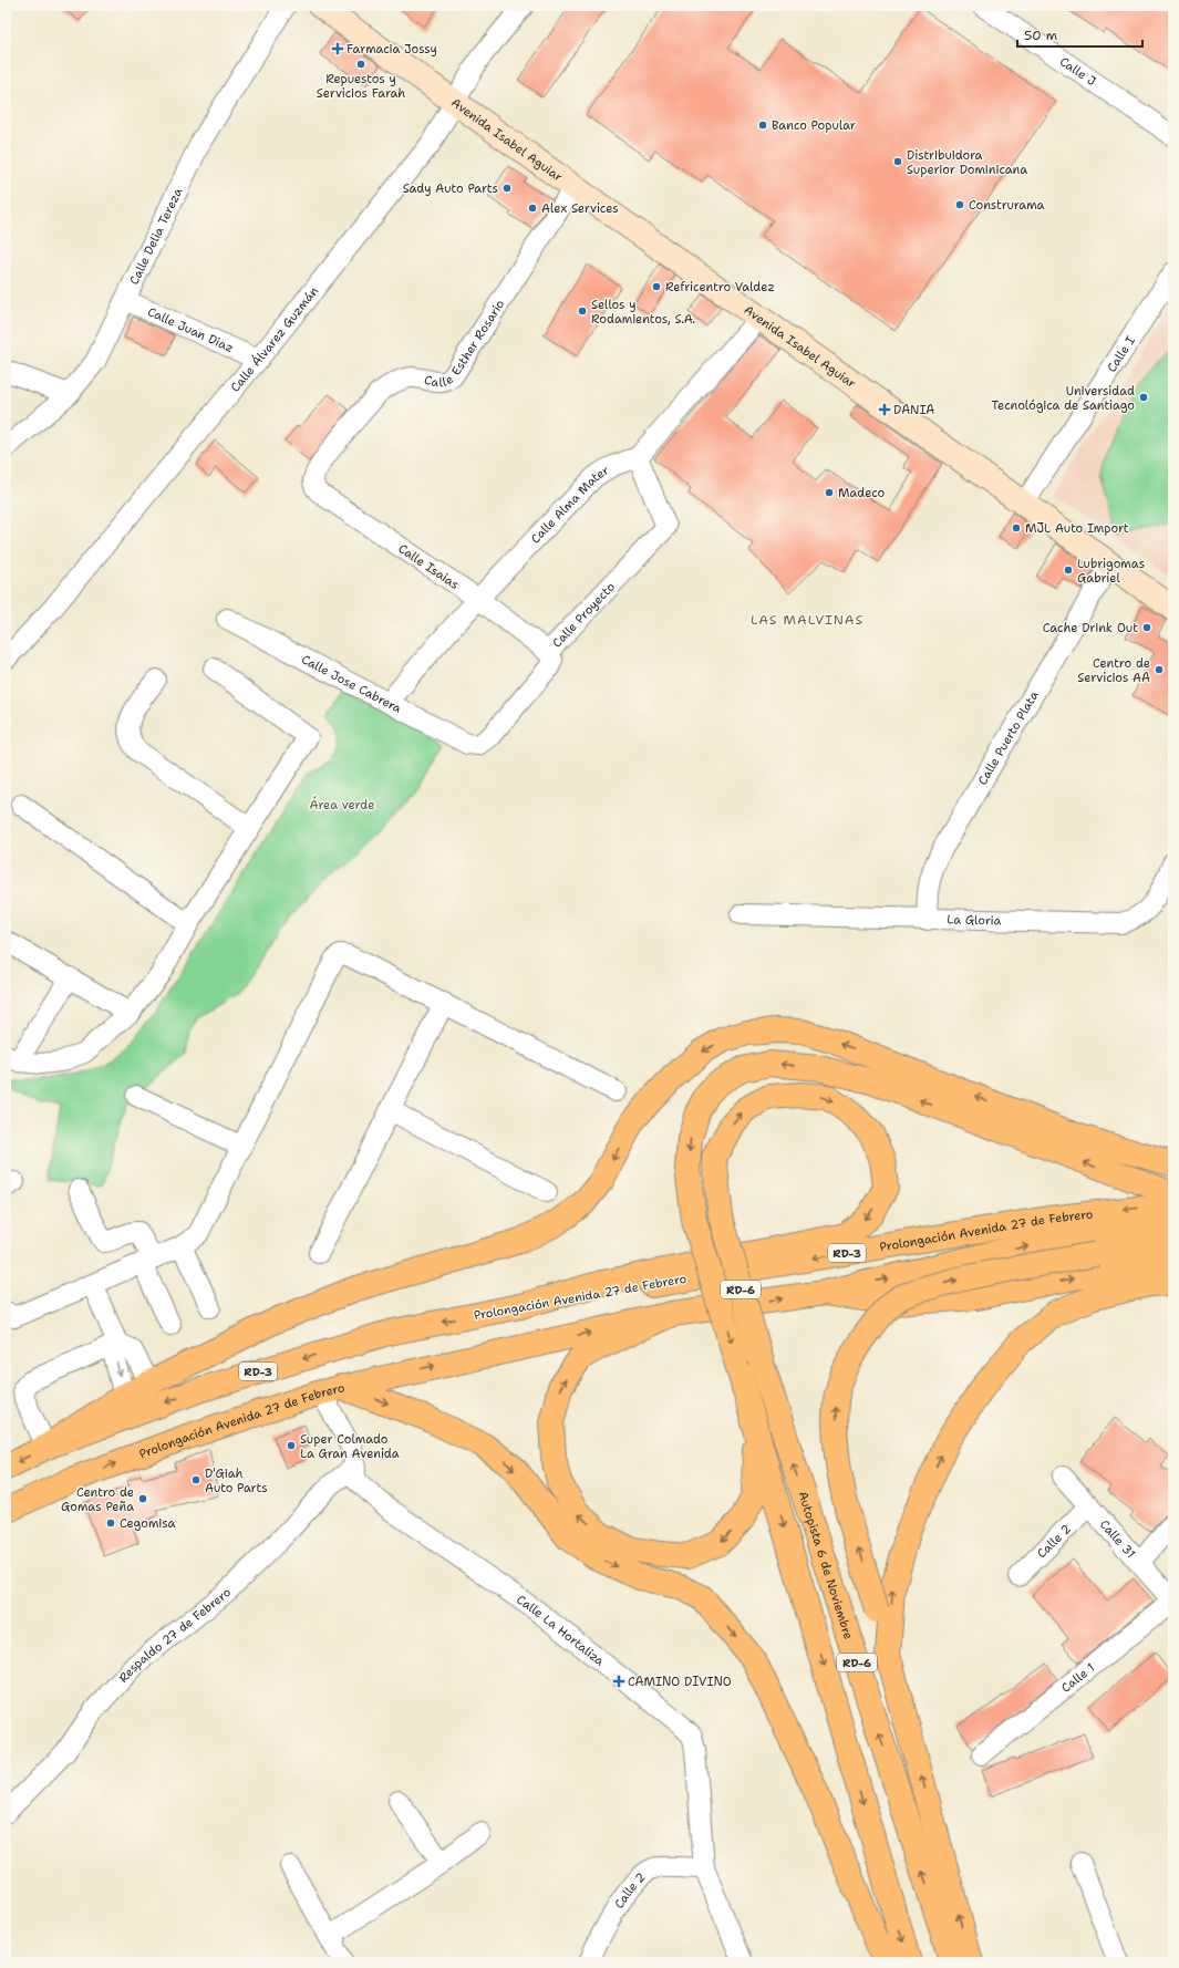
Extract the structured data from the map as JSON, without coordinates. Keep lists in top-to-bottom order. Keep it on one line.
{"streets":{"main road":["Avenida Isabel Aguiar","Prolongación Avenida 27 de Febrero","RD-3","RD-6","Autopista 6 de Noviembre"],"street":["Calle J","Calle Delia Tereza","Calle Juan Diaz","Calle Esther Rosario","Calle Álvarez Guzmán","Calle I","Calle Alma Mater","Calle Isaias","Calle Proyecto","Calle Jose Cabrera","Calle Puerto Plata","La Gloria","Calle 31","Calle 2","Calle La Hortaliza","Respaldo 27 de Febrero","Calle 1"]},"crossings":[["Avenida Isabel Aguiar","Calle Esther Rosario"],["Avenida Isabel Aguiar","Calle Álvarez Guzmán"],["Avenida Isabel Aguiar","Calle I"],["Avenida Isabel Aguiar","Calle Alma Mater"],["Avenida Isabel Aguiar","Calle Puerto Plata"],["Calle Delia Tereza","Calle Juan Diaz"],["Calle Juan Diaz","Calle Álvarez Guzmán"],["Calle Esther Rosario","Calle Isaias"],["Calle Alma Mater","Calle Isaias"],["Calle Alma Mater","Calle Proyecto"],["Calle Alma Mater","Calle Jose Cabrera"],["Calle Isaias","Calle Proyecto"],["Calle Proyecto","Calle Jose Cabrera"],["Calle Puerto Plata","La Gloria"],["Prolongación Avenida 27 de Febrero","Autopista 6 de Noviembre"],["Prolongación Avenida 27 de Febrero","Calle La Hortaliza"],["Calle 31","Calle 2"],["Calle 31","Calle 1"],["Calle 2","Calle La Hortaliza"],["Calle La Hortaliza","Respaldo 27 de Febrero"]],"districts":["LAS MALVINAS"],"parks":["Área verde"],"places":{"health":["Farmacia Jossy","DANIA","CAMINO DIVINO"],"other":["Repuestos y Servicios Farah","Banco Popular","Distribuidora Superior Dominicana","Sady Auto Parts","Construrama","Alex Services","Refricentro Valdez","Sellos y Rodamientos, S.A.","Universidad Tecnológica de Santiago","Madeco","MJL Auto Import","Lubrigomas Gabriel","Cache Drink Out","Centro de Servicios AA","Super Colmado La Gran Avenida","D'Giah Auto Parts","Centro de Gomas Peña","Cegomisa"]},"scale_bar":"50 m"}
